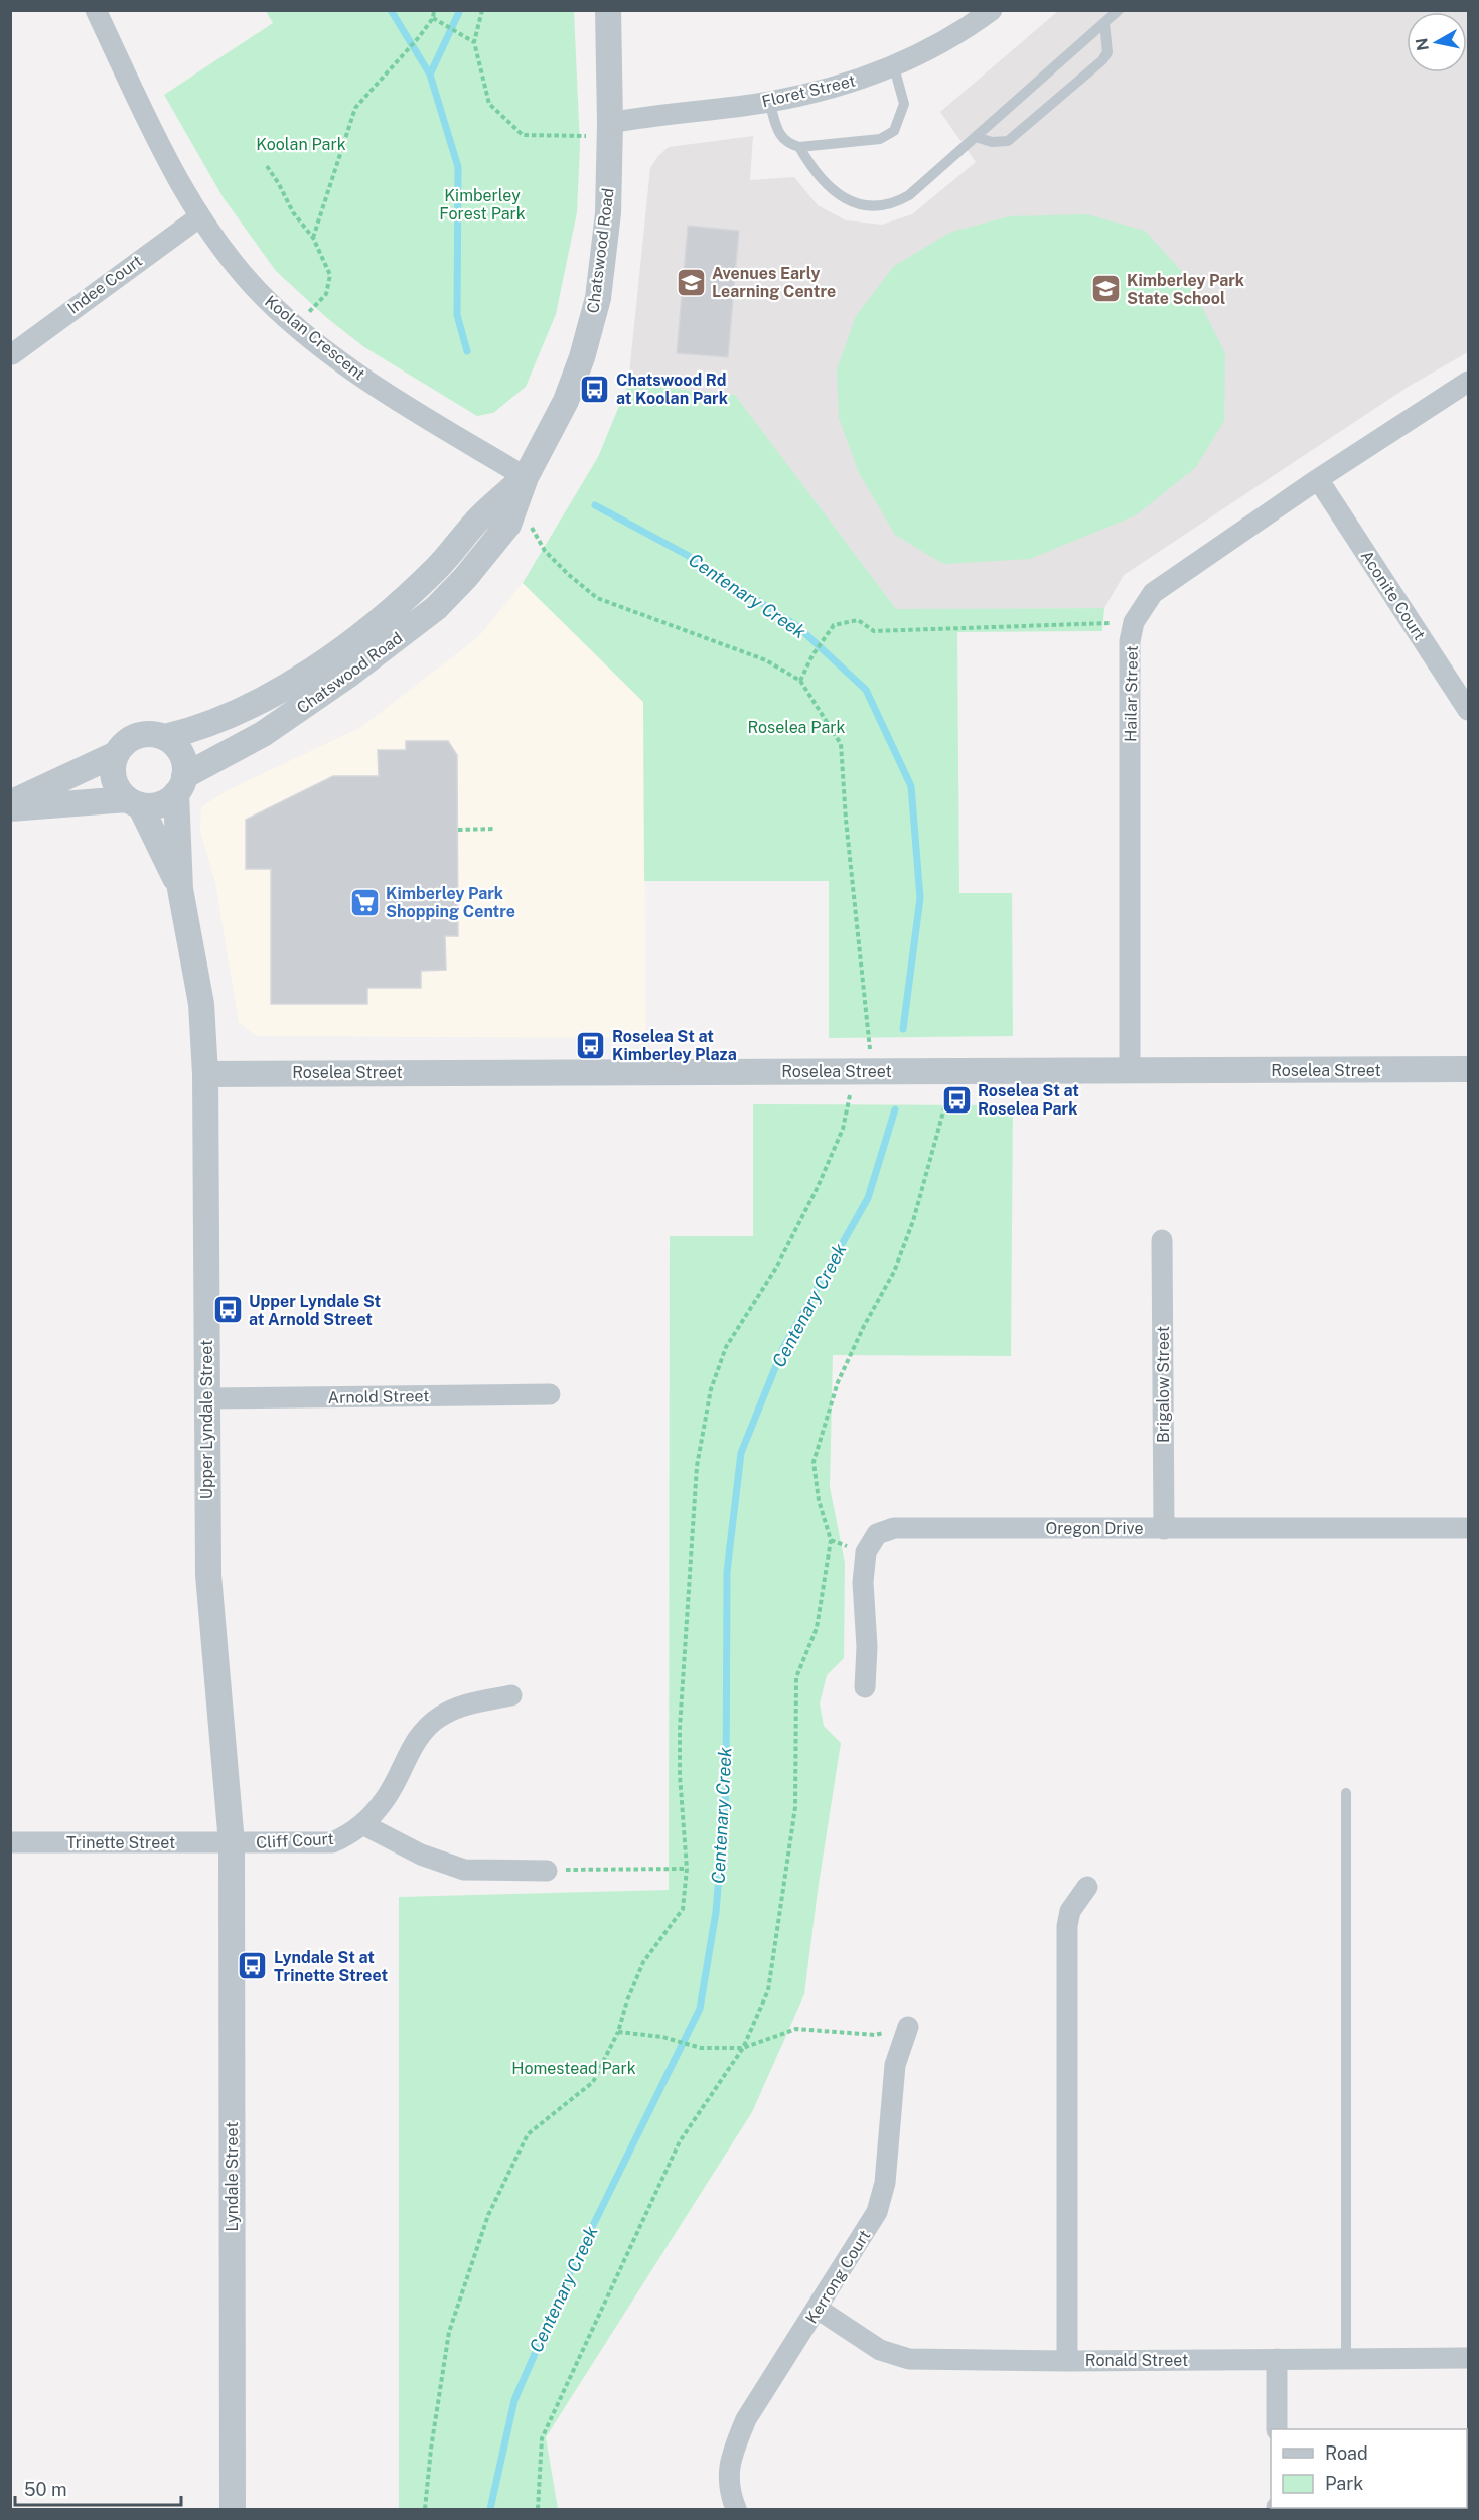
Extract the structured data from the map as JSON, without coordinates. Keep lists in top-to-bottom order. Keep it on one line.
{"streets":{"street":["Floret Street","Chatswood Road","Indee Court","Koolan Crescent","Aconite Court","Hailar Street","Roselea Street","Brigalow Street","Arnold Street","Upper Lyndale Street","Oregon Drive","Cliff Court","Trinette Street","Lyndale Street","Kerrong Court","Ronald Street"]},"crossings":[["Floret Street","Chatswood Road"],["Chatswood Road","Koolan Crescent"],["Chatswood Road","Upper Lyndale Street"],["Indee Court","Koolan Crescent"],["Aconite Court","Hailar Street"],["Hailar Street","Roselea Street"],["Roselea Street","Upper Lyndale Street"],["Brigalow Street","Oregon Drive"],["Arnold Street","Upper Lyndale Street"],["Upper Lyndale Street","Cliff Court"],["Upper Lyndale Street","Trinette Street"],["Upper Lyndale Street","Lyndale Street"],["Cliff Court","Trinette Street"],["Cliff Court","Lyndale Street"],["Trinette Street","Lyndale Street"],["Kerrong Court","Ronald Street"]],"water":["Centenary Creek"],"parks":["Koolan Park","Kimberley Forest Park","Roselea Park","Homestead Park"],"places":{"school or university":["Avenues Early Learning Centre","Kimberley Park State School"],"bus stop":["Chatswood Rd at Koolan Park","Roselea St at Kimberley Plaza","Roselea St at Roselea Park","Upper Lyndale St at Arnold Street","Lyndale St at Trinette Street"],"supermarket":["Kimberley Park Shopping Centre"]},"legend":["Road","Park"],"scale_bar":"50 m","north":"left"}
